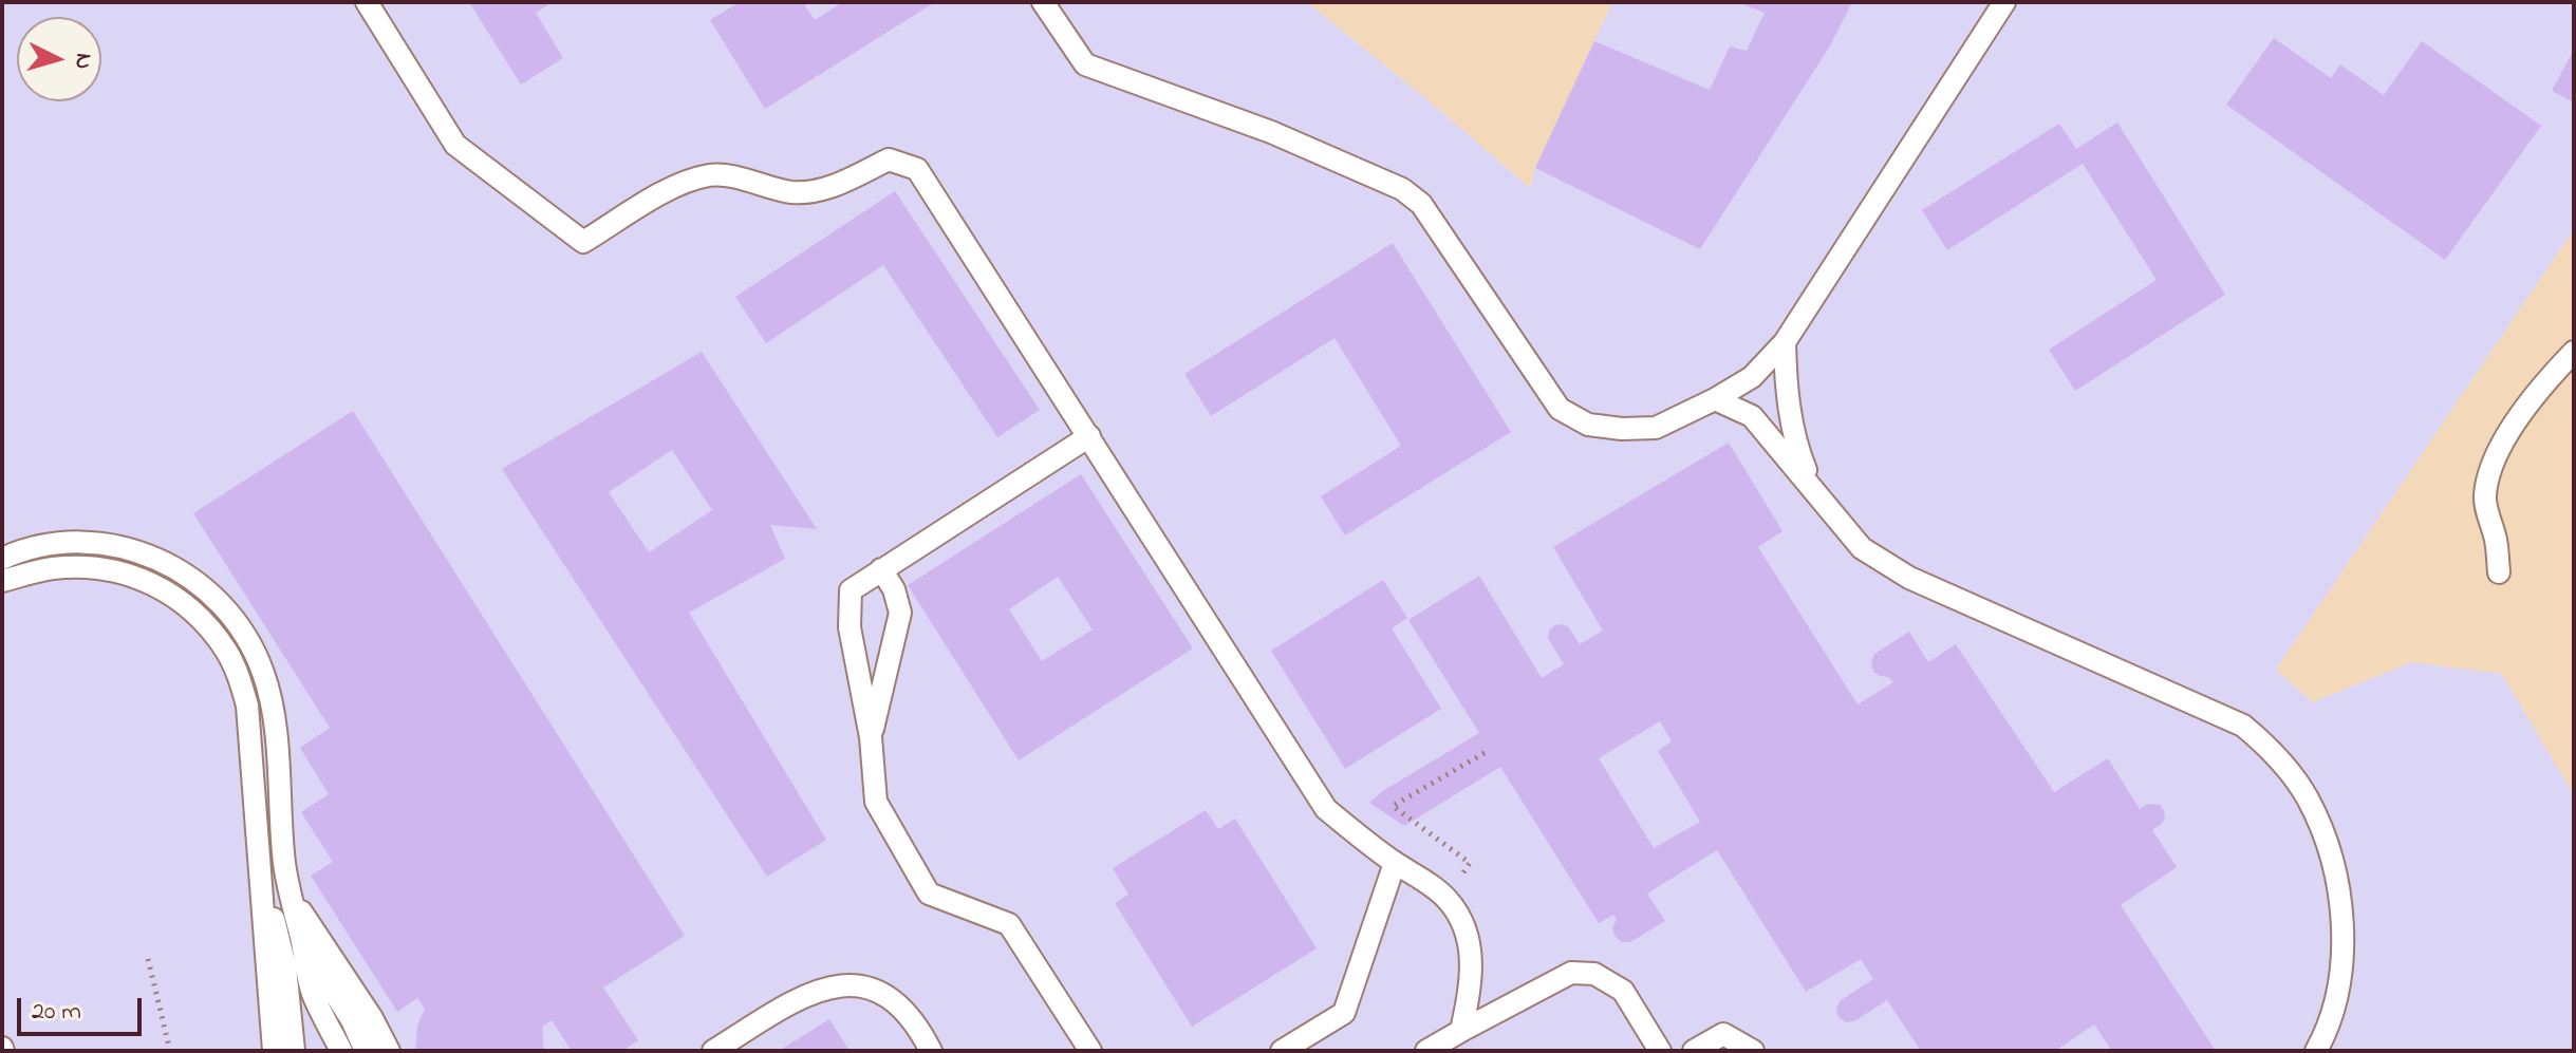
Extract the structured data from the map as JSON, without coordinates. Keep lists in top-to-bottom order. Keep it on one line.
{"scale_bar":"20 m","north":"right"}
